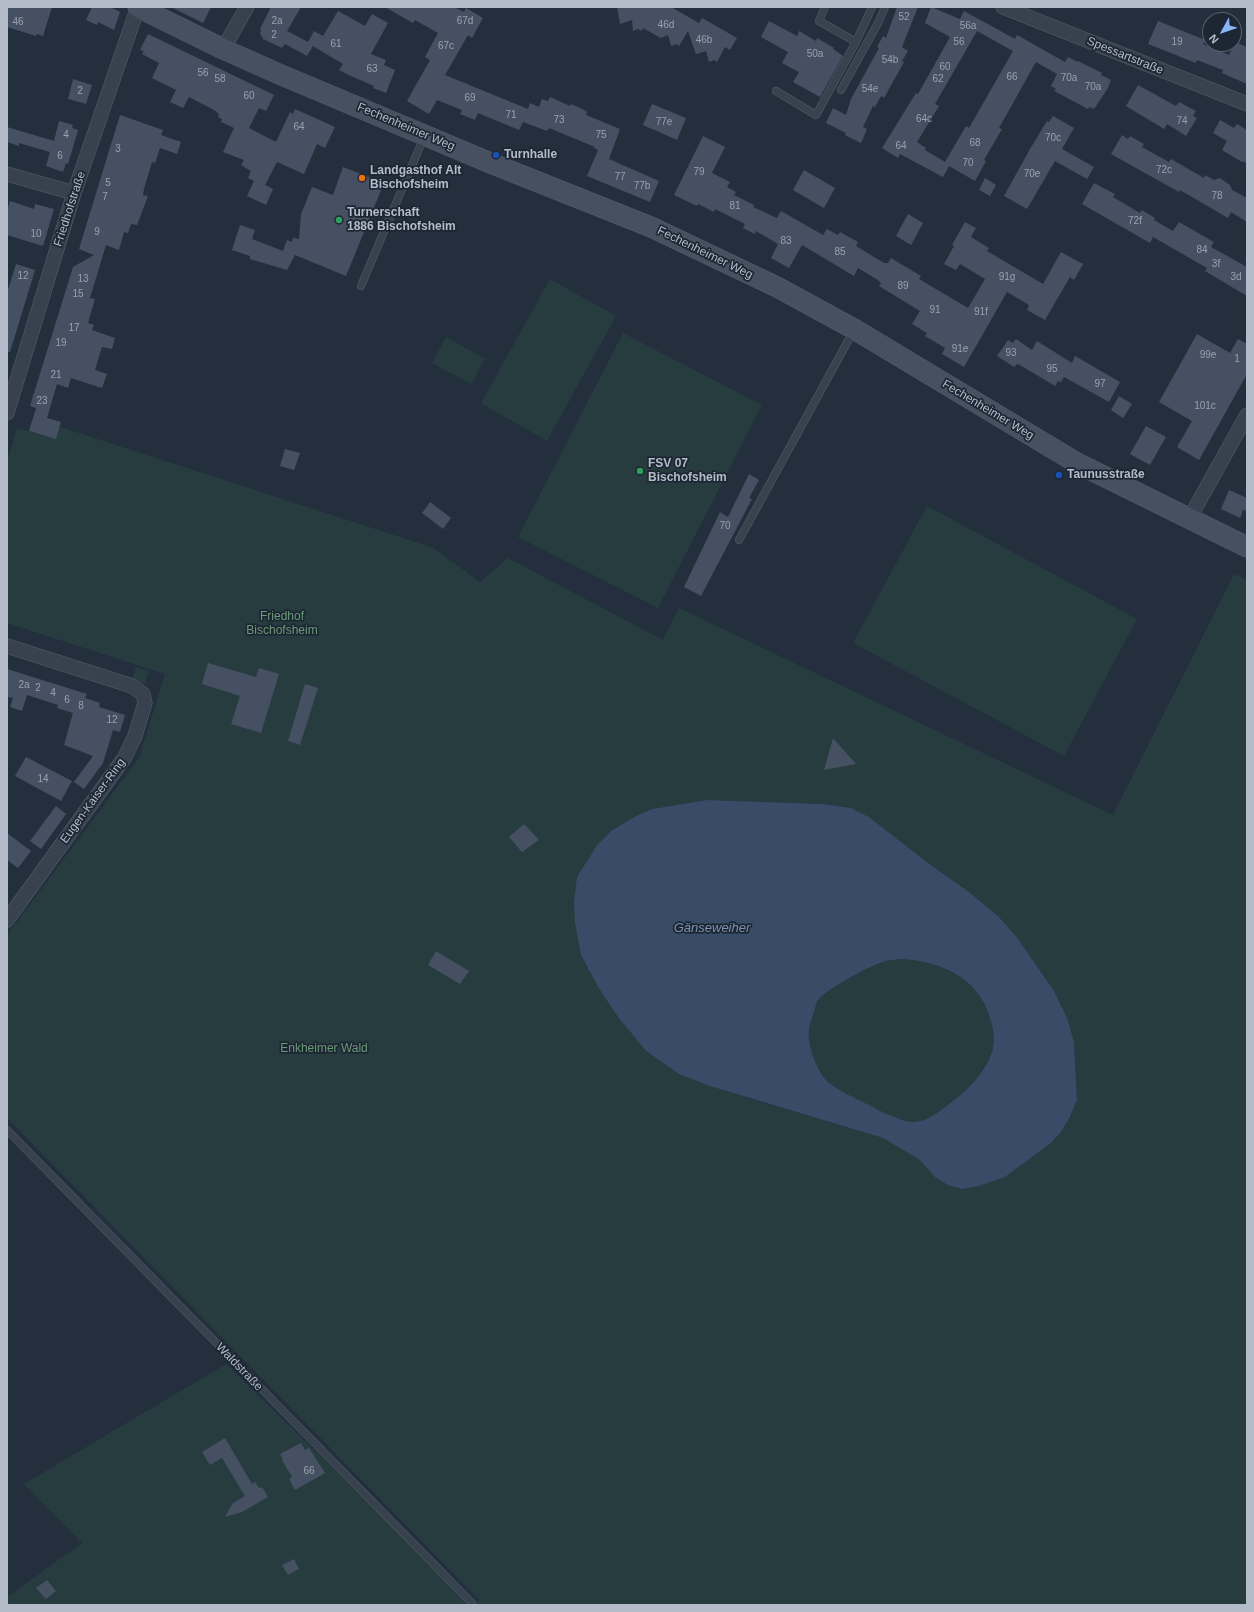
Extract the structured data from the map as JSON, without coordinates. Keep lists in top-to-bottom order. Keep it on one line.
{"streets":{"street":["Spessartstraße","Fechenheimer Weg","Friedhofstraße","Eugen-Kaiser-Ring"],"lane":["Waldstraße"]},"crossings":[["Fechenheimer Weg","Friedhofstraße"]],"water":["Gänseweiher"],"parks":["Friedhof Bischofsheim","Enkheimer Wald"],"places":["Turnhalle","Landgasthof Alt Bischofsheim","Turnerschaft 1886 Bischofsheim","FSV 07 Bischofsheim","Taunusstraße"],"house_numbers":["52","2a","67d","46","46d","56a","2","46b","56","19","61","67c","50a","54b","60","63","56","66","70a","58","62","70a","54e","2","60","69","71","64c","73","74","77e","64","4","75","70c","68","64","3","6","70","72c","79","70e","77","5","77b","78","7","81","72f","9","10","83","84","85","3f","12","91g","3d","13","89","15","91","91f","17","19","91e","93","99e","1","95","21","97","23","101c","70","2a","2","4","6","8","12","14","66"],"north":"bottom left"}
